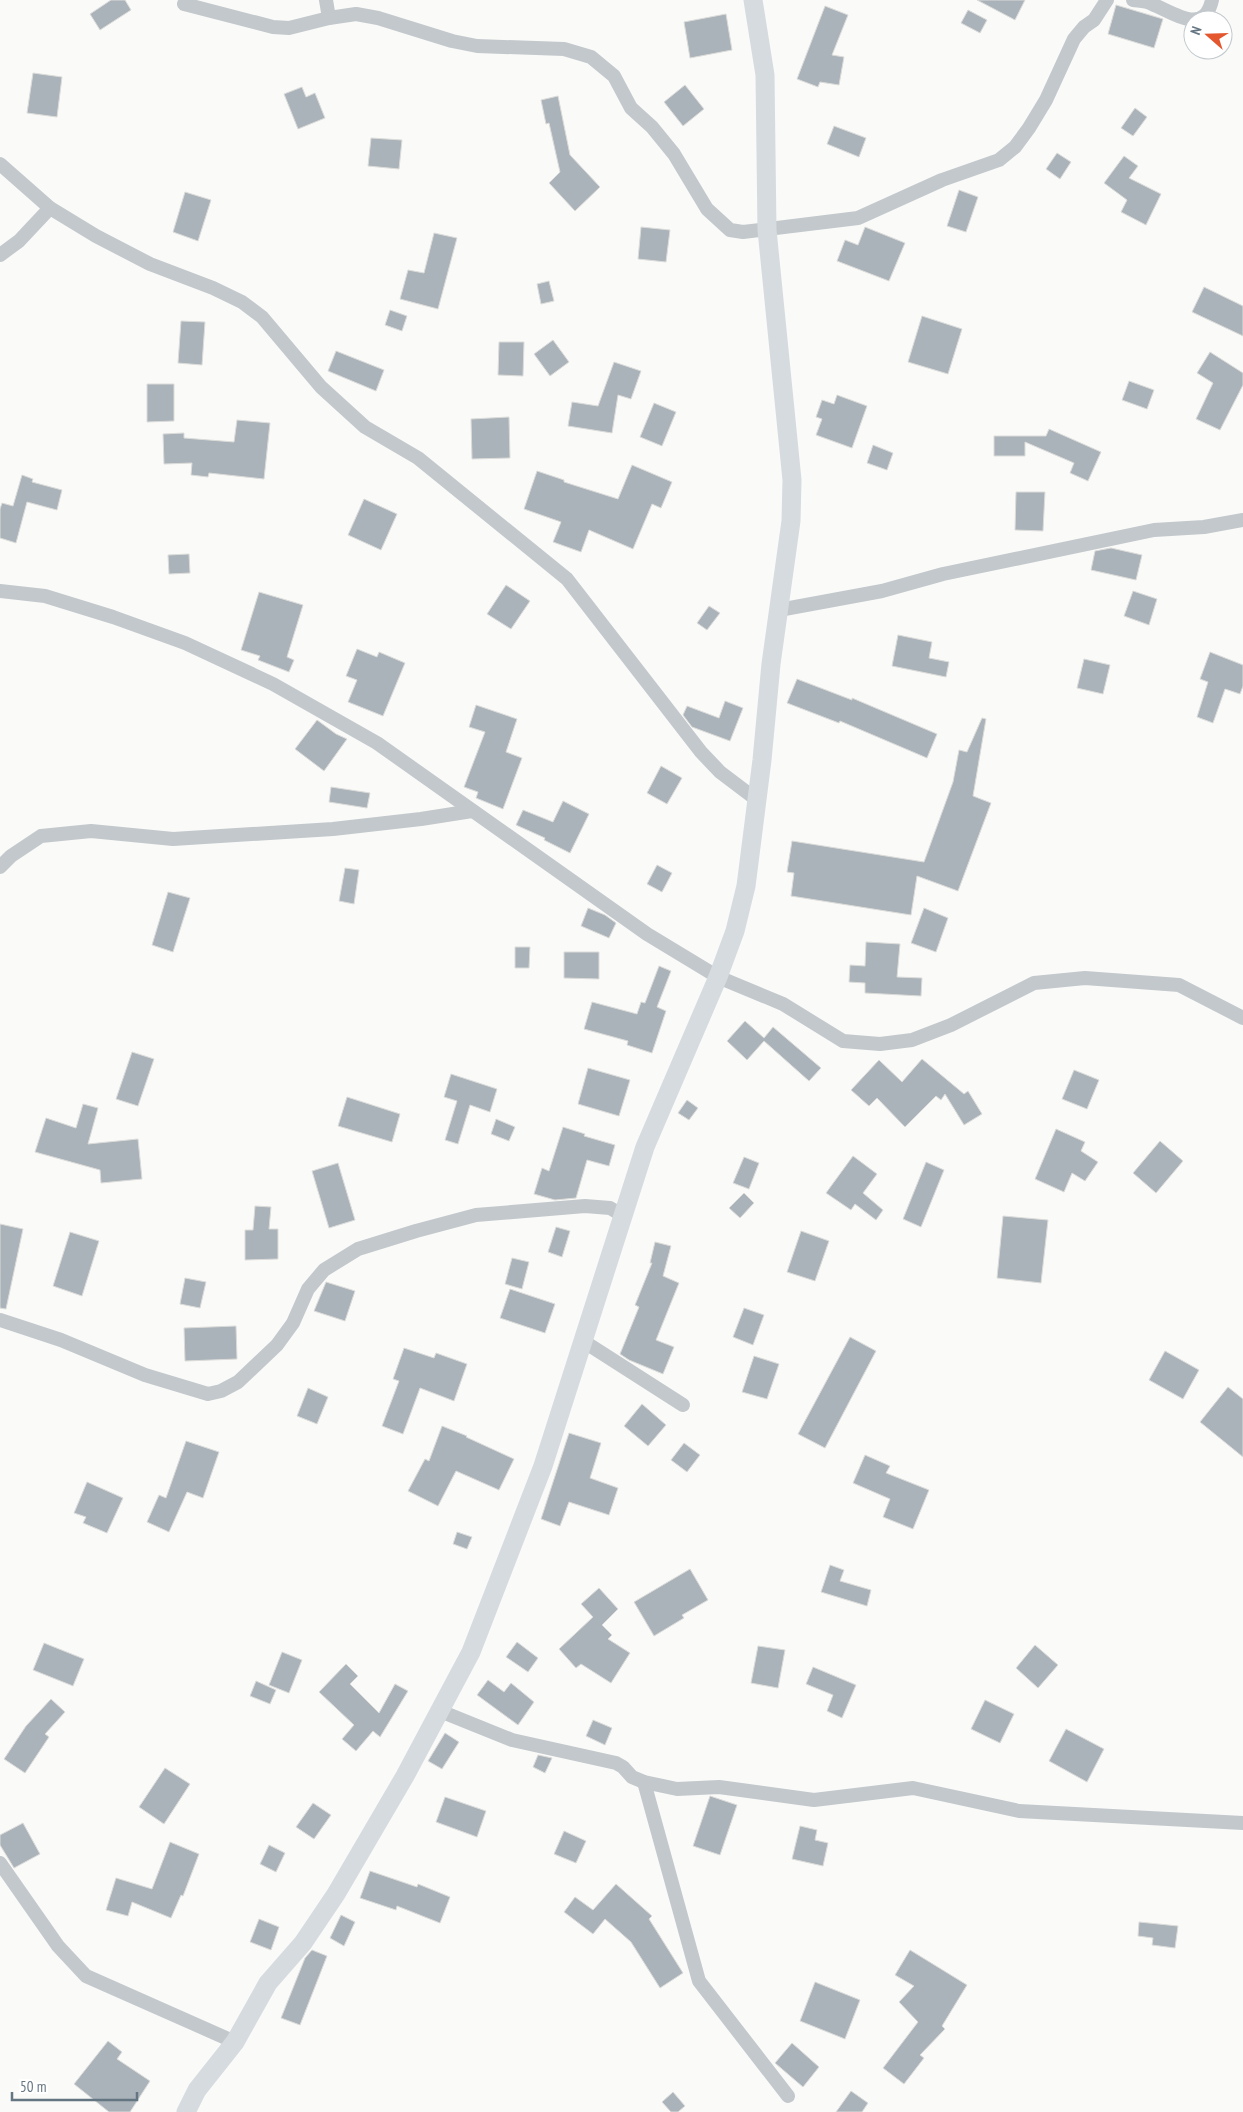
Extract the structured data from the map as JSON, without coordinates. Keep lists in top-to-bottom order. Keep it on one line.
{"scale_bar":"50 m","north":"left"}
